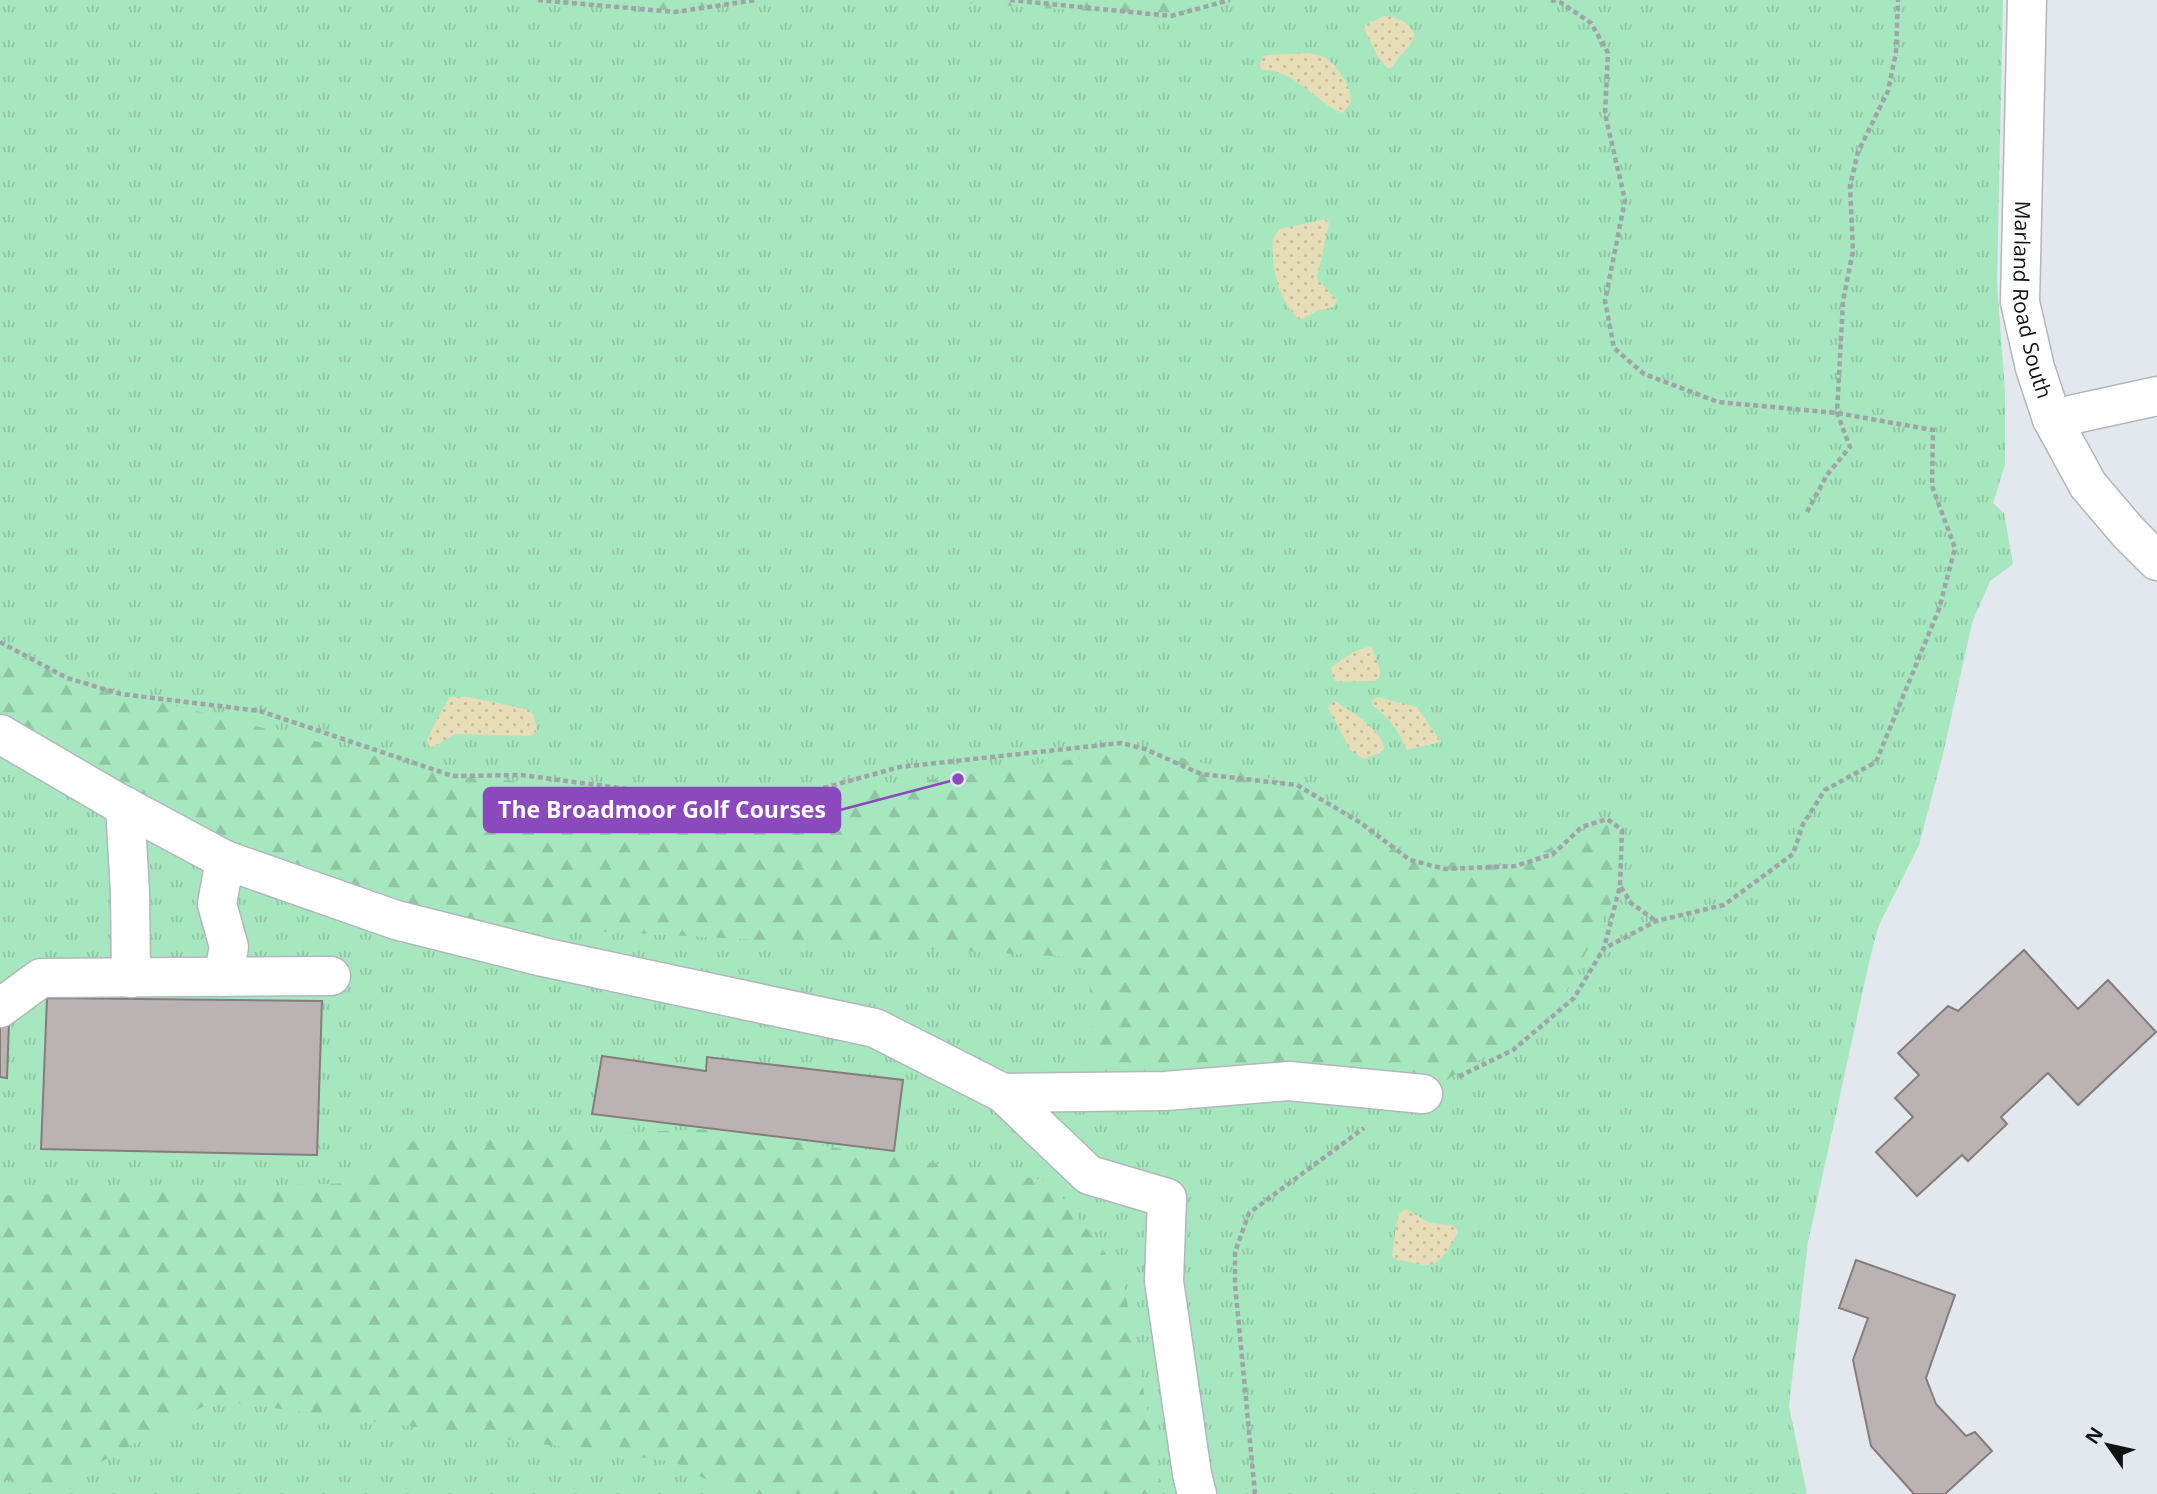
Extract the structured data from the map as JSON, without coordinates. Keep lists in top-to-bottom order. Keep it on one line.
{"streets":{"street":["Marland Road South"]},"places":["The Broadmoor Golf Courses"],"north":"top left"}
